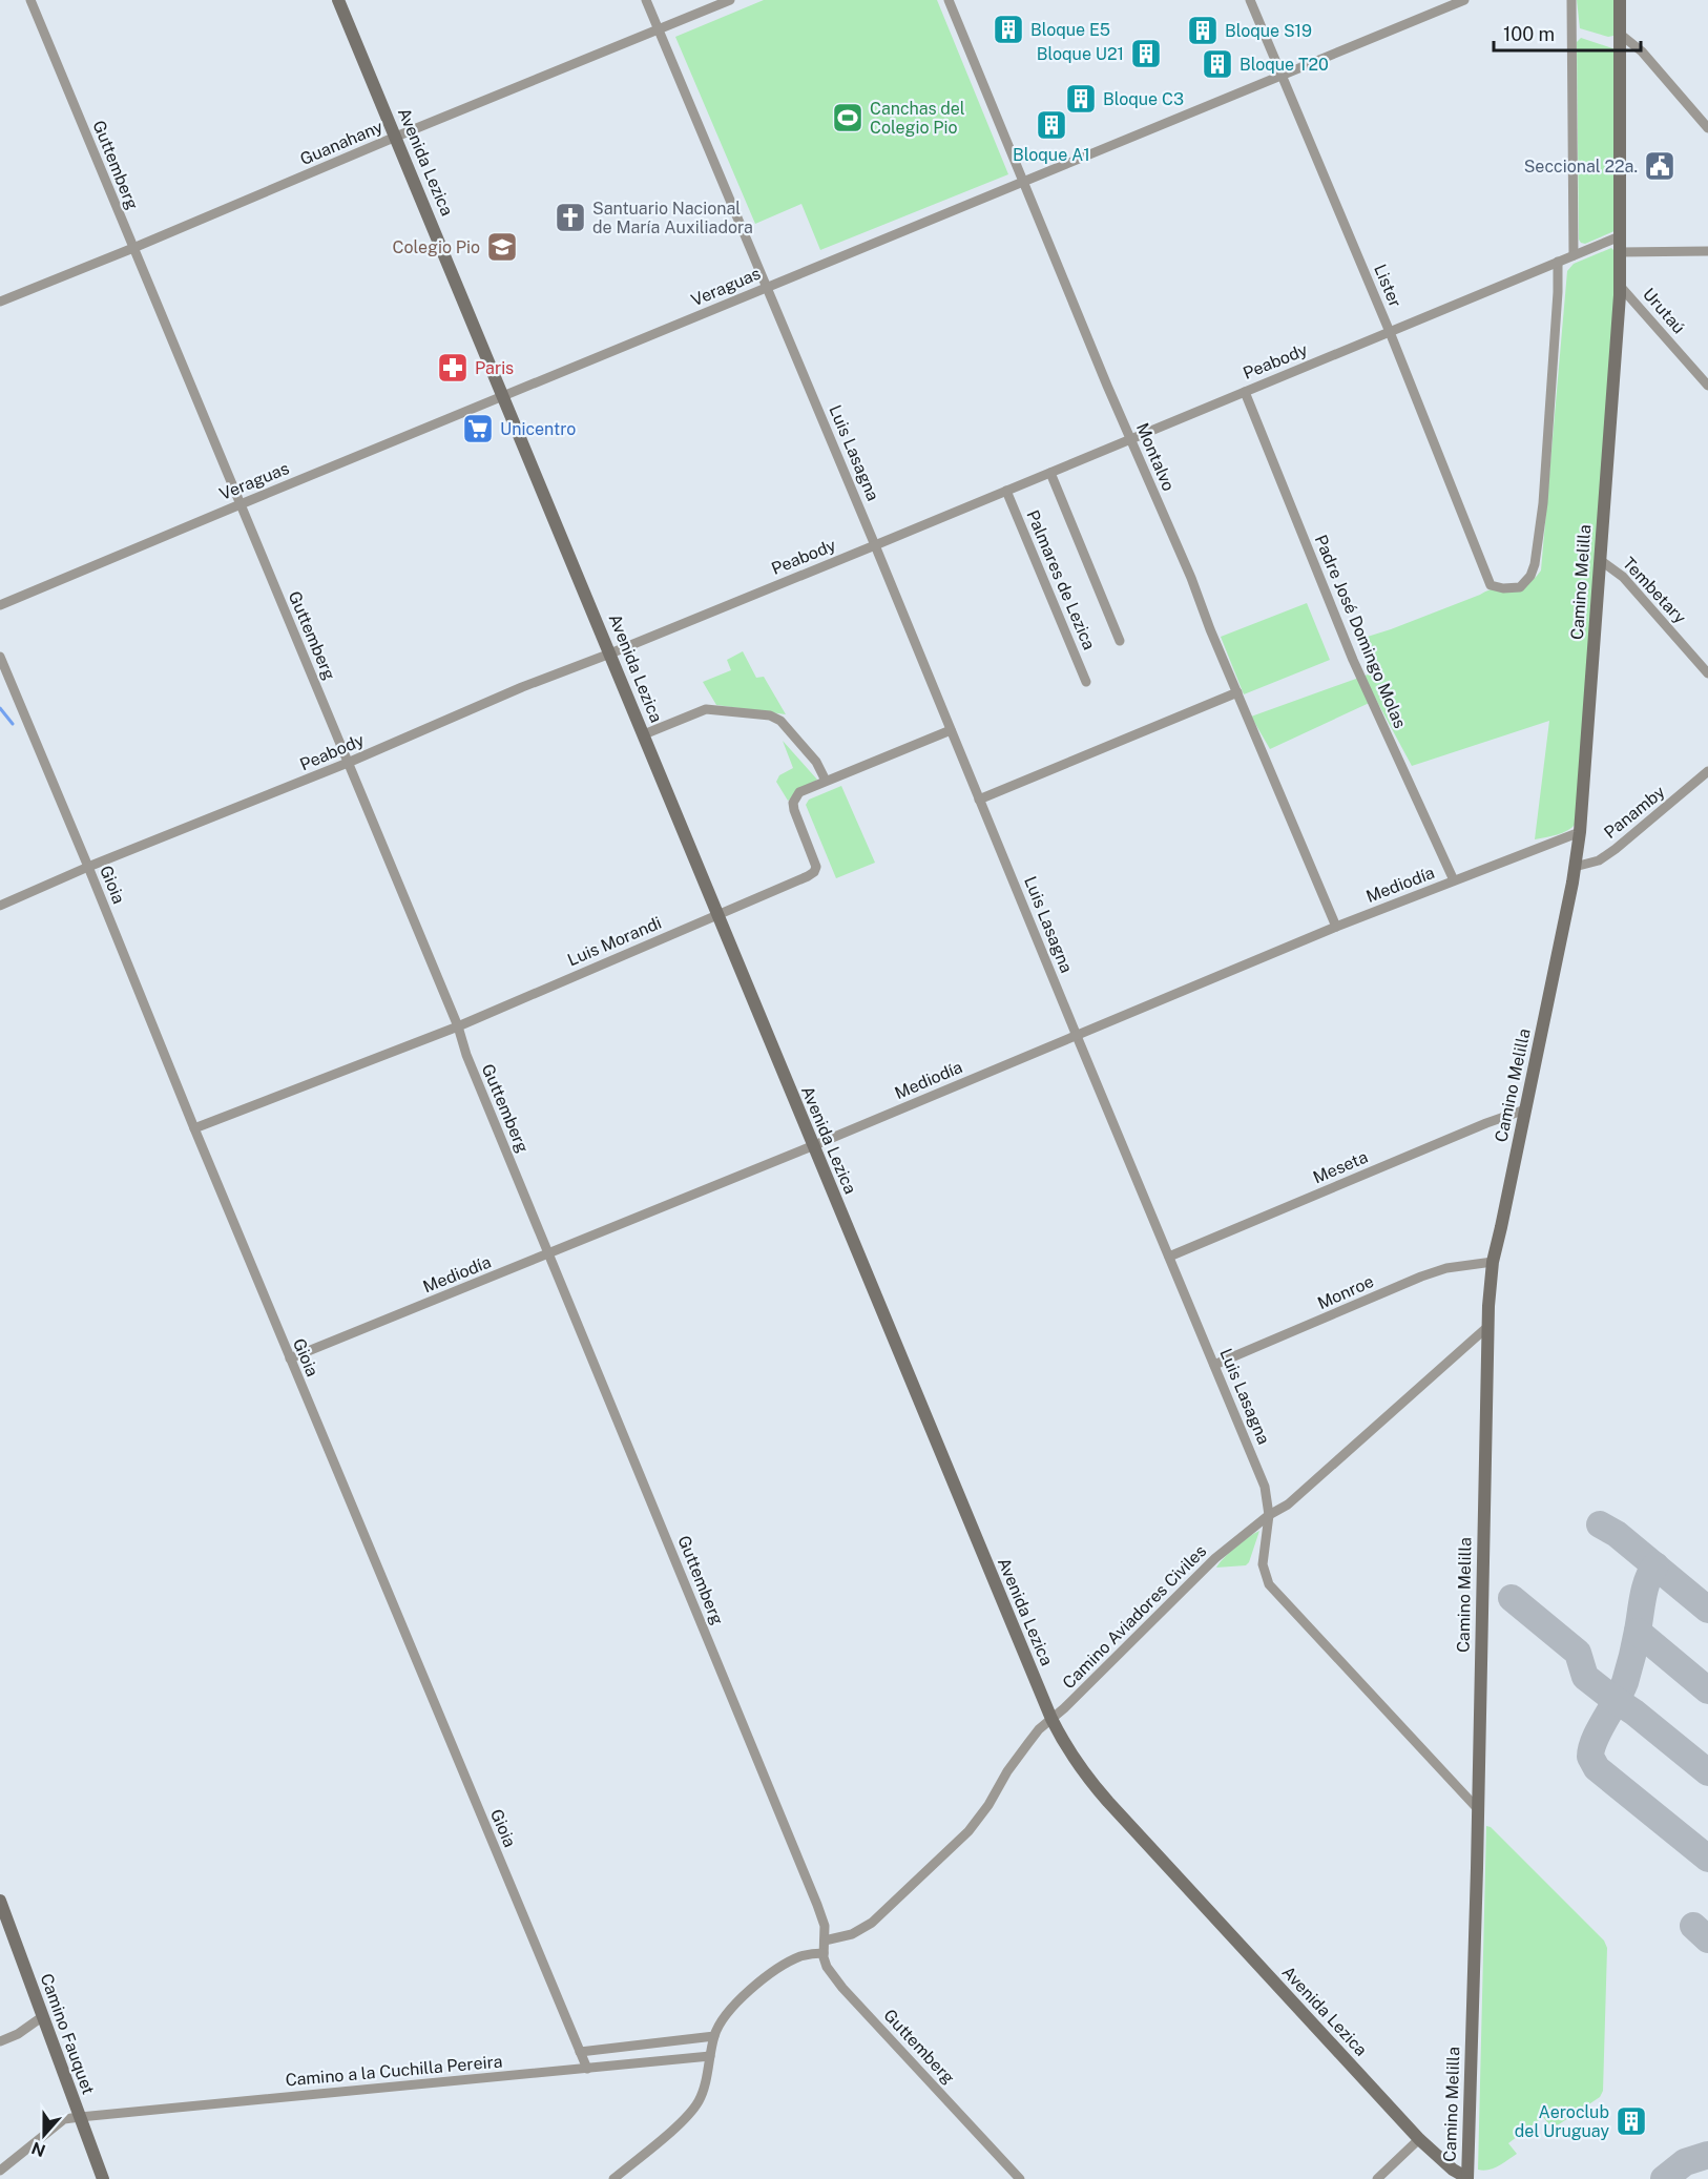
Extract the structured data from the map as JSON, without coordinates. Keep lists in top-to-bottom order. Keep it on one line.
{"streets":{"street":["Guanahany","Avenida Lezica","Guttemberg","Lister","Veraguas","Urutaú","Peabody","Luis Lasagna","Montalvo","Palmares de Lezica","Camino Melilla","Tembetary","Padre José Domingo Molas","Panamby","Gioia","Mediodía","Luis Morandi","Meseta","Monroe","Camino Aviadores Civiles","Camino Fauquet","Camino a la Cuchilla Pereira"]},"crossings":[["Guanahany","Avenida Lezica"],["Guanahany","Guttemberg"],["Guanahany","Luis Lasagna"],["Avenida Lezica","Veraguas"],["Avenida Lezica","Peabody"],["Avenida Lezica","Camino Melilla"],["Avenida Lezica","Mediodía"],["Avenida Lezica","Luis Morandi"],["Avenida Lezica","Camino Aviadores Civiles"],["Guttemberg","Veraguas"],["Guttemberg","Peabody"],["Guttemberg","Mediodía"],["Guttemberg","Luis Morandi"],["Guttemberg","Camino Aviadores Civiles"],["Lister","Veraguas"],["Lister","Peabody"],["Veraguas","Luis Lasagna"],["Veraguas","Montalvo"],["Urutaú","Camino Melilla"],["Peabody","Luis Lasagna"],["Peabody","Montalvo"],["Peabody","Palmares de Lezica"],["Peabody","Camino Melilla"],["Peabody","Padre José Domingo Molas"],["Peabody","Gioia"],["Luis Lasagna","Camino Melilla"],["Luis Lasagna","Mediodía"],["Luis Lasagna","Luis Morandi"],["Luis Lasagna","Meseta"],["Luis Lasagna","Monroe"],["Luis Lasagna","Camino Aviadores Civiles"],["Montalvo","Mediodía"],["Camino Melilla","Tembetary"],["Camino Melilla","Panamby"],["Camino Melilla","Mediodía"],["Camino Melilla","Meseta"],["Camino Melilla","Monroe"],["Camino Melilla","Camino Aviadores Civiles"],["Padre José Domingo Molas","Mediodía"],["Gioia","Mediodía"],["Gioia","Luis Morandi"],["Gioia","Camino a la Cuchilla Pereira"],["Camino Fauquet","Camino a la Cuchilla Pereira"]],"places":{"building":["Bloque E5","Bloque S19","Bloque U21","Bloque T20","Bloque C3","Bloque A1","Aeroclub del Uruguay"],"sports":["Canchas del Colegio Pio"],"public building":["Seccional 22a."],"church":["Santuario Nacional de María Auxiliadora"],"school or university":["Colegio Pio"],"pharmacy":["Paris"],"supermarket":["Unicentro"]},"scale_bar":"100 m","north":"bottom"}
